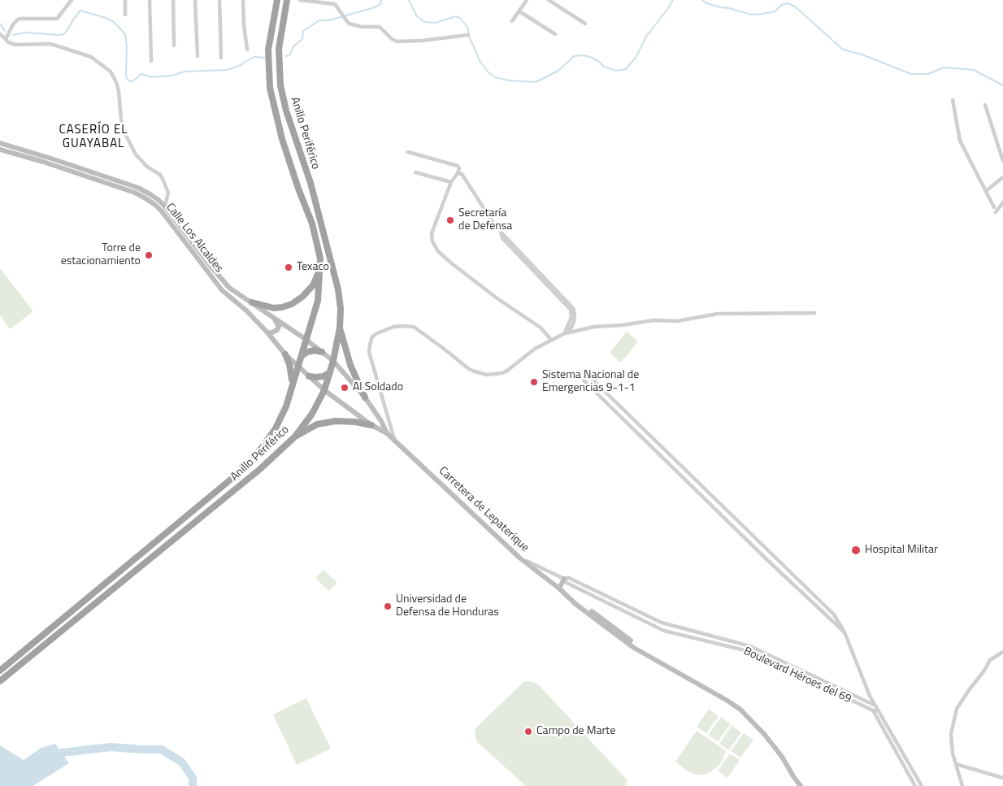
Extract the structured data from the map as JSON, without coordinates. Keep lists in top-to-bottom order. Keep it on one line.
{"streets":{"highway":["Anillo Periférico"],"main road":["Calle Los Alcaldes","Carretera de Lepaterique"],"street":["Boulevard Héroes del 69"]},"crossings":[["Anillo Periférico","Calle Los Alcaldes"],["Anillo Periférico","Carretera de Lepaterique"],["Calle Los Alcaldes","Carretera de Lepaterique"],["Carretera de Lepaterique","Boulevard Héroes del 69"]],"districts":["CASERÍO EL GUAYABAL"],"places":["Secretaría de Defensa","Torre de estacionamiento","Texaco","Sistema Nacional de Emergencias 9-1-1","Al Soldado","Hospital Militar","Universidad de Defensa de Honduras","Campo de Marte"]}
